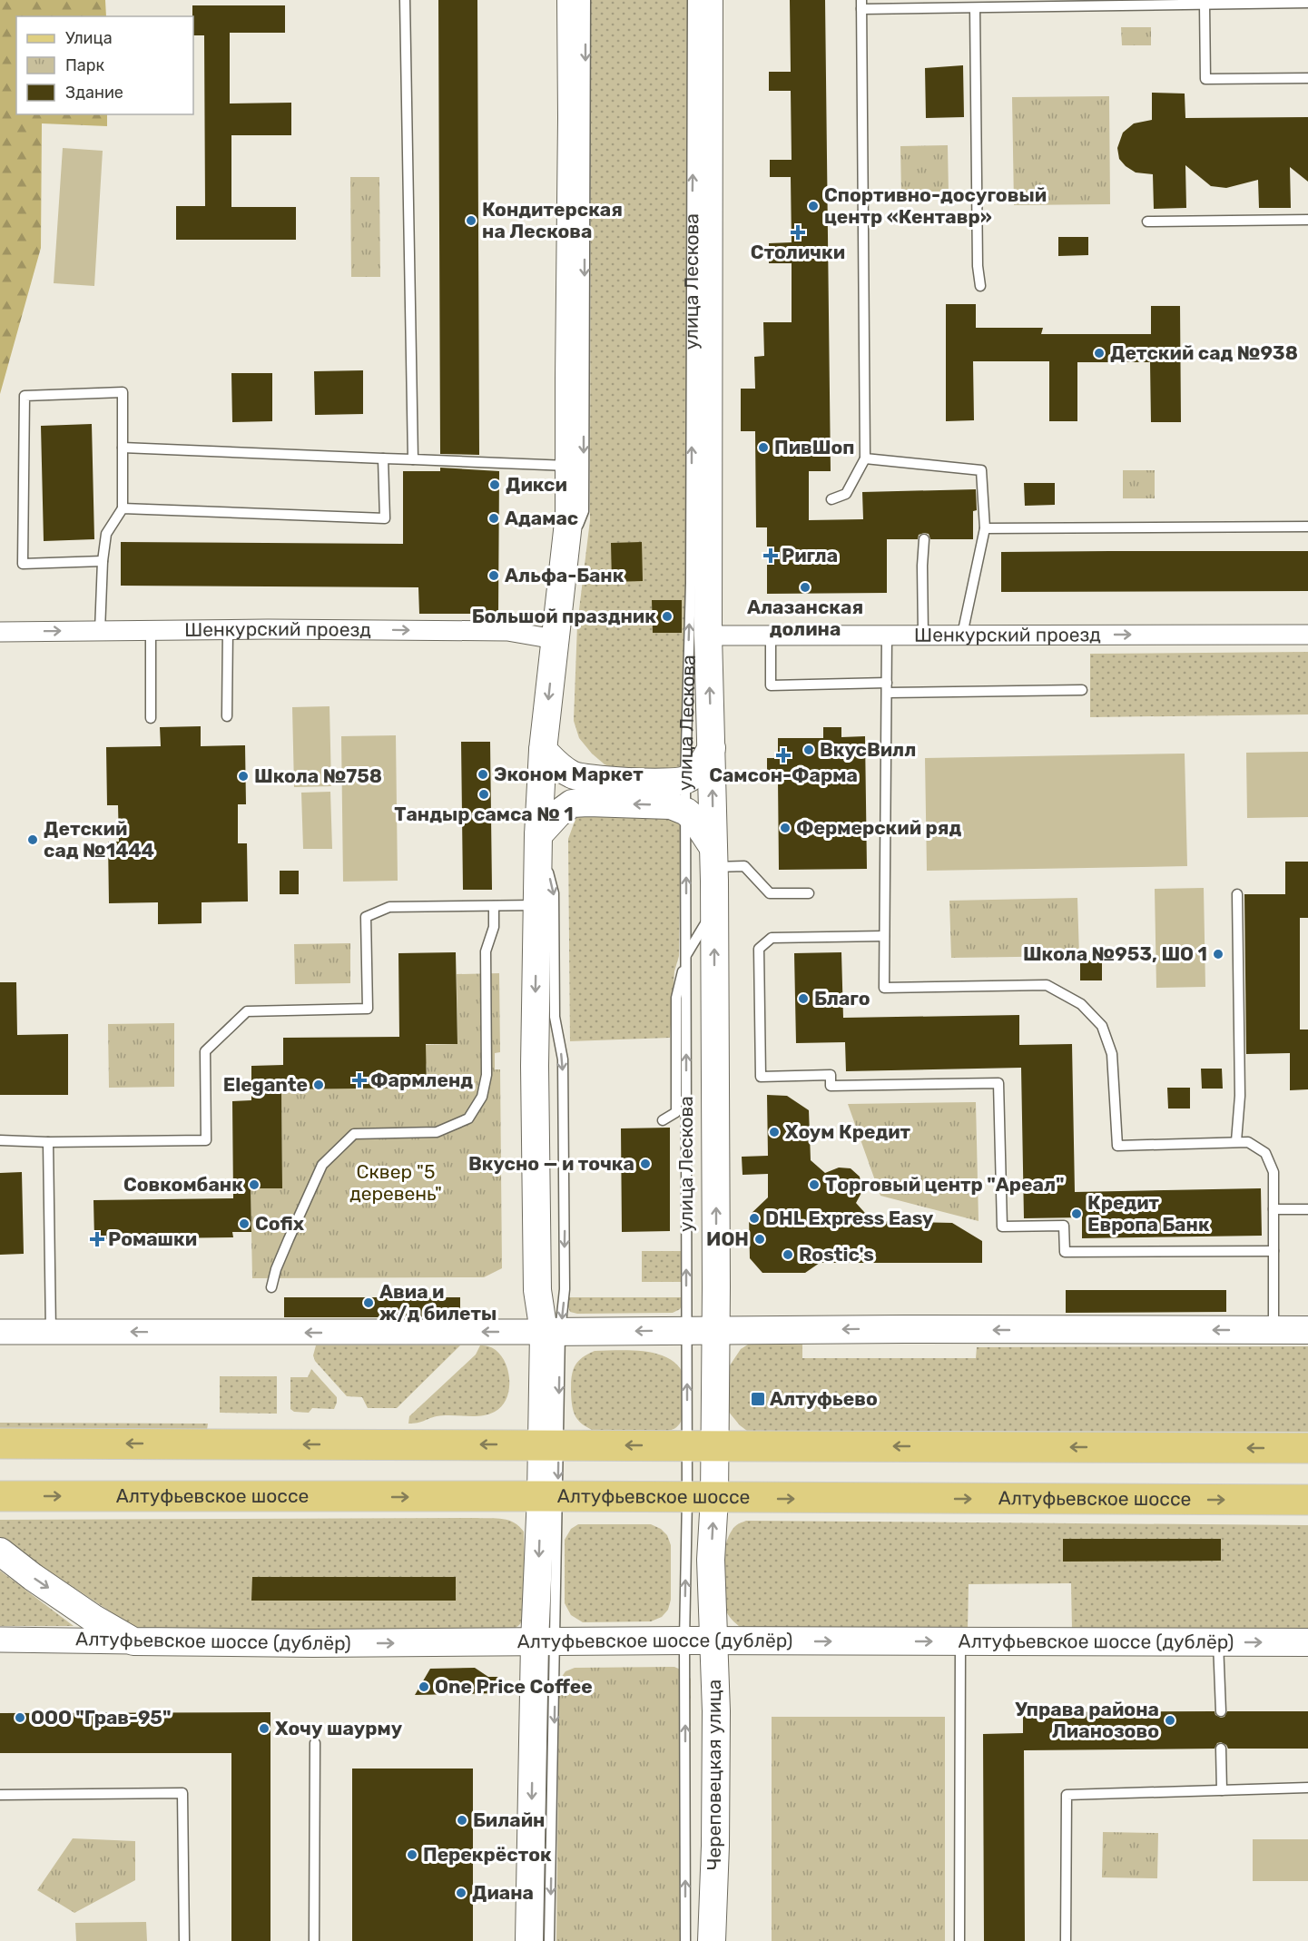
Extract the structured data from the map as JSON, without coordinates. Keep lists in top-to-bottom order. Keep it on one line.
{"streets":{"main road":["улица Лескова","Алтуфьевское шоссе","Алтуфьевское шоссе (дублёр)","Череповецкая улица"],"street":["Шенкурский проезд"]},"crossings":[["улица Лескова","Шенкурский проезд"],["улица Лескова","Череповецкая улица"],["Алтуфьевское шоссе","Череповецкая улица"],["Алтуфьевское шоссе (дублёр)","Череповецкая улица"]],"one_way":["Шенкурский проезд"],"parks":["Сквер \"5 деревень\""],"places":{"other":["Спортивно-досуговый центр «Кентавр»","Кондитерская на Лескова","Детский сад №938","ПивШоп","Дикси","Адамас","Альфа-Банк","Алазанская долина","Большой праздник","ВкусВилл","Эконом Маркет","Школа №758","Тандыр самса № 1","Фермерский ряд","Детский сад №1444","Школа №953, ШО 1","Благо","Elegante","Хоум Кредит","Вкусно — и точка","Совкомбанк","Торговый центр \"Ареал\"","Кредит Европа Банк","DHL Express Easy","Cofix","ИОН","Rostic's","Авиа и ж/д билеты","One Price Coffee","ООО \"Грав-95\"","Управа района Лианозово","Хочу шаурму","Билайн","Перекрёсток","Диана"],"health":["Столички","Ригла","Самсон-Фарма","Фармленд","Ромашки"],"transit":["Алтуфьево"]},"legend":["Улица","Парк","Здание"]}
